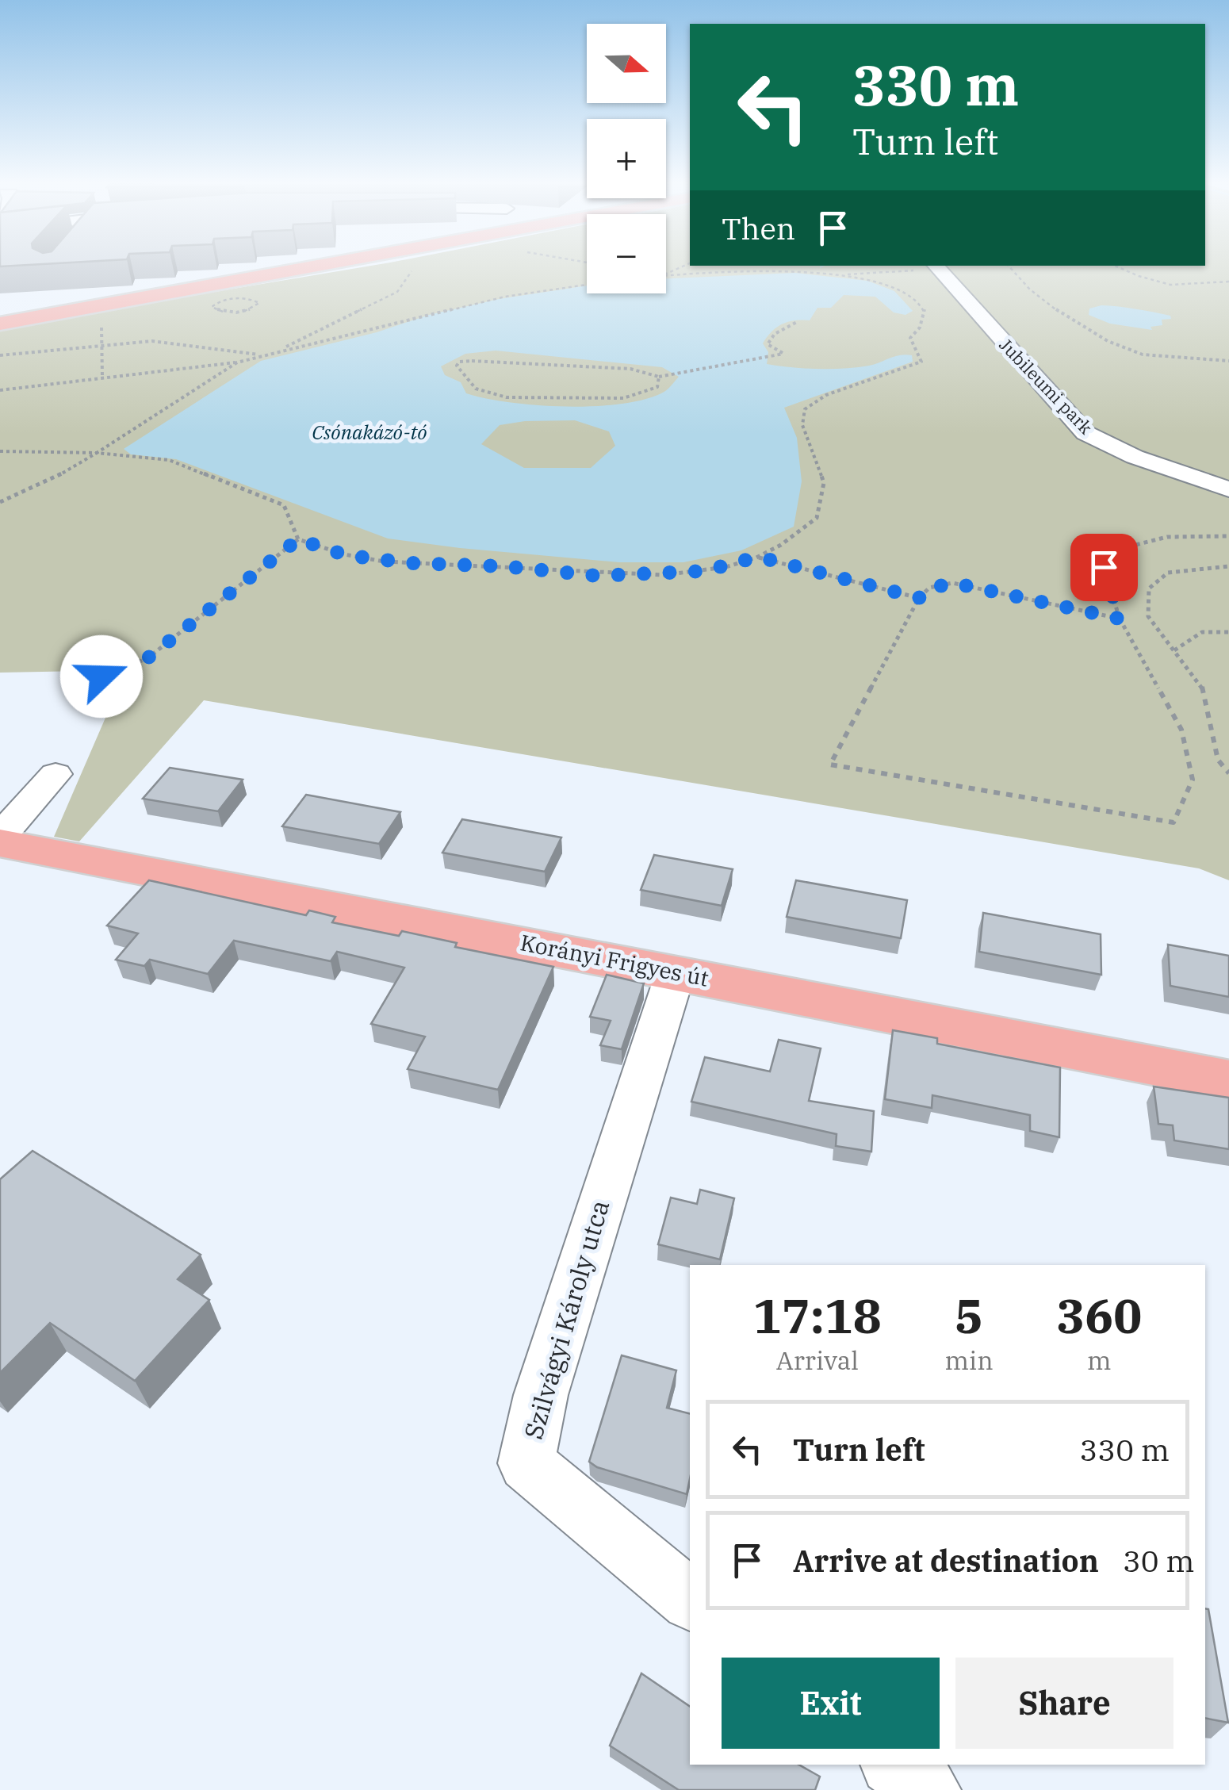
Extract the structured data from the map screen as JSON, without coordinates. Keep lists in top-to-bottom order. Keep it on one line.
{"streets":{"main road":["Korányi Frigyes út"],"street":["Jubileumi park","Szilvágyi Károly utca"]},"crossings":[["Korányi Frigyes út","Szilvágyi Károly utca"]],"water":["Csónakázó-tó"],"north":"right","page":{"map_buttons":["+","−"],"turn":["330 m","Turn left"],"then":"Then","eta":["17:18","Arrival","5","min","360","m"],"list":[{"name":"Turn left","value":"330 m"},{"name":"Arrive at destination","value":"30 m"}],"buttons":["Exit","Share"]}}
